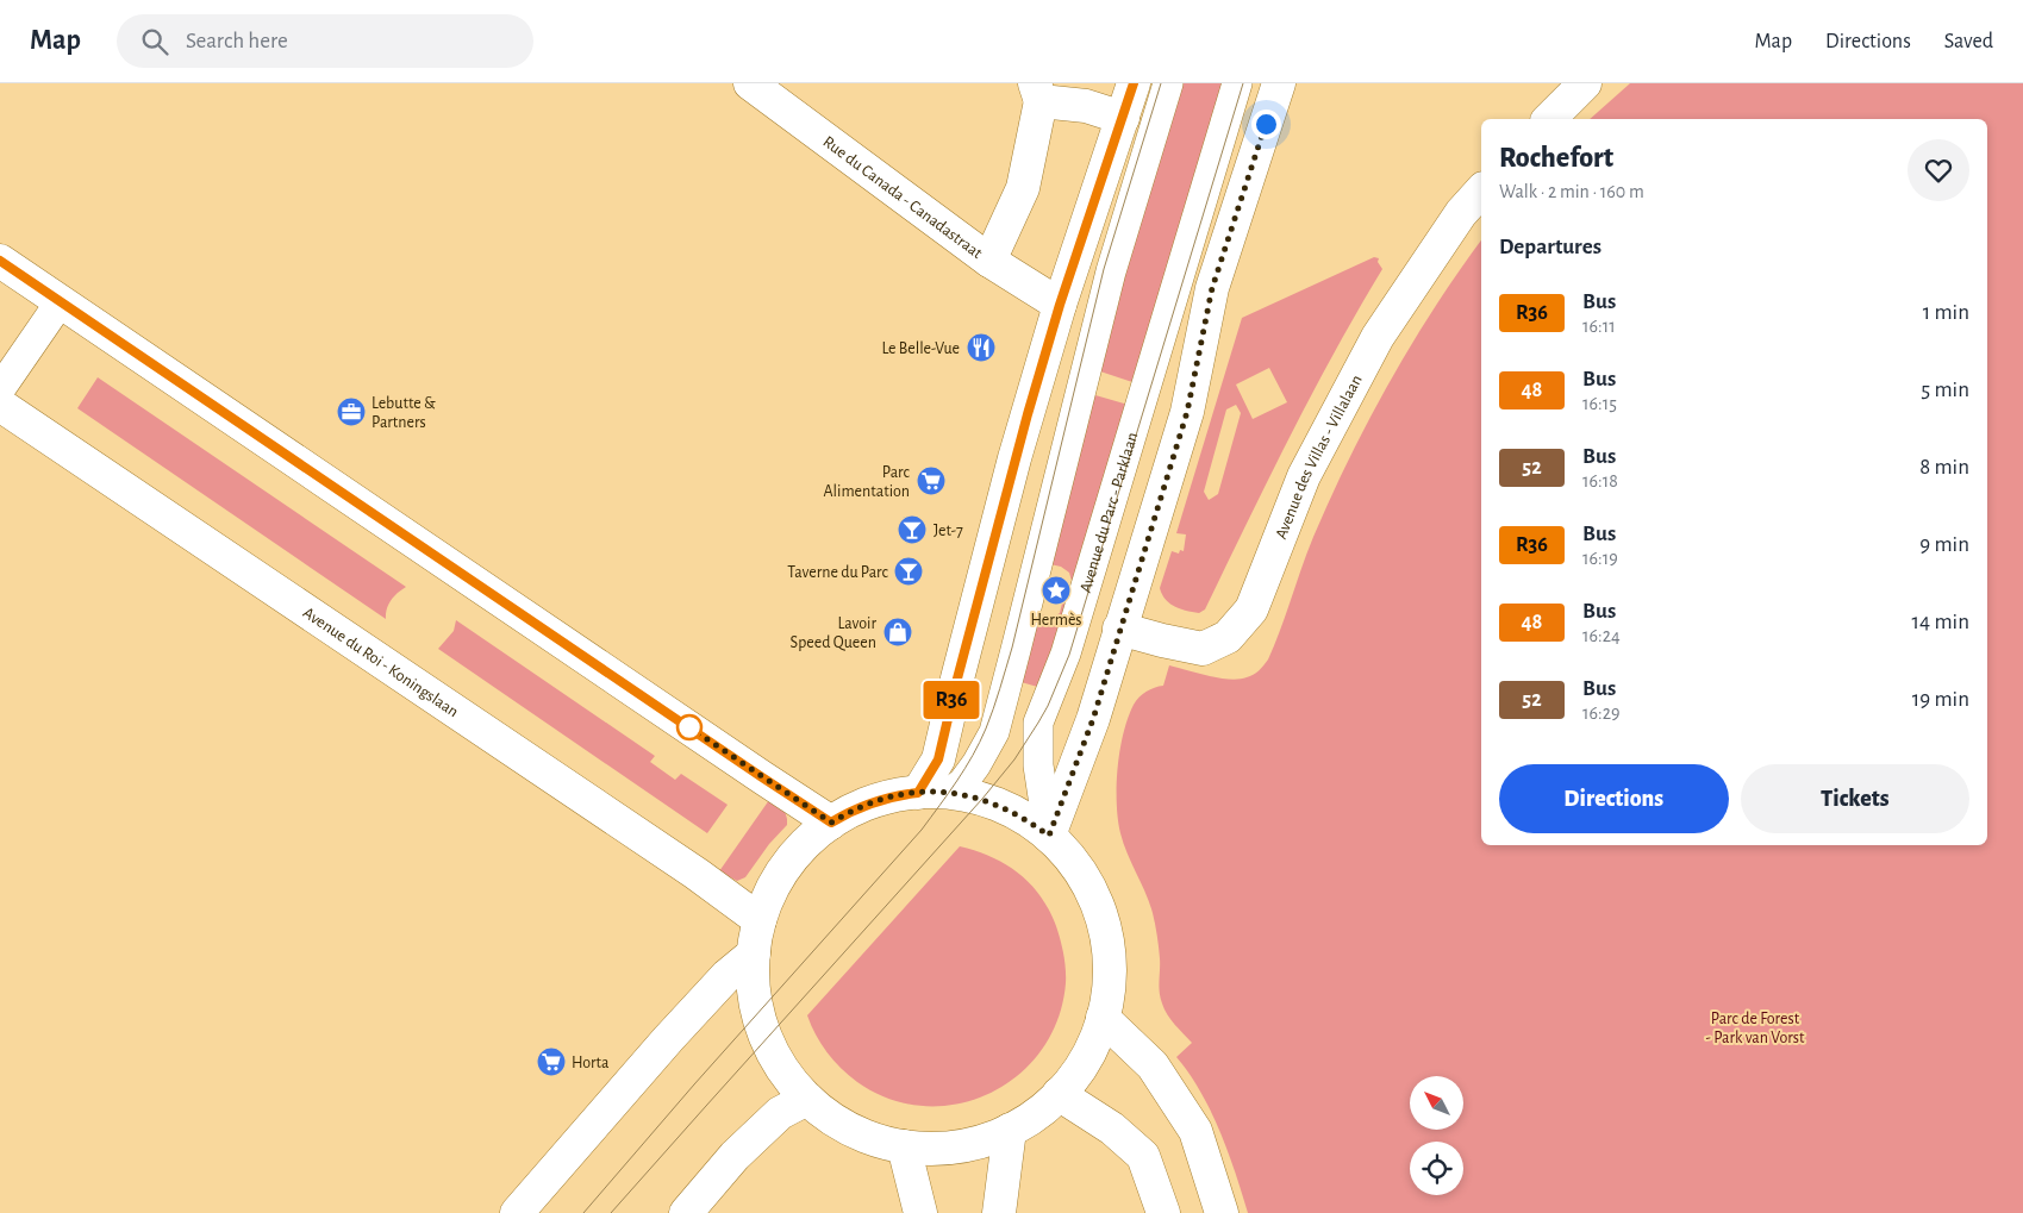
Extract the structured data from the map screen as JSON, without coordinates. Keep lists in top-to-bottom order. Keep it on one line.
{"streets":{"street":["Rue du Canada - Canadastraat","Avenue des Villas - Villalaan","Avenue du Roi - Koningslaan"],"lane":["Avenue du Parc - Parklaan"]},"parks":["Parc de Forest - Park van Vorst"],"places":{"restaurant":["Le Belle-Vue"],"office":["Lebutte & Partners"],"supermarket":["Parc Alimentation","Horta"],"bar":["Jet-7","Taverne du Parc"],"place":["Hermès"],"shop":["Lavoir Speed Queen"]},"lines":["bus line R36"],"north":"top left","page":{"header":"Map","search":"Search here","nav":["Map","Directions","Saved"],"on_map":"R36","heading":[["Rochefort","Walk · 2 min · 160 m"],"Departures"],"list":[{"mark":"R36","name":"Bus","note":"16:11","value":"1 min"},{"mark":"48","name":"Bus","note":"16:15","value":"5 min"},{"mark":"52","name":"Bus","note":"16:18","value":"8 min"},{"mark":"R36","name":"Bus","note":"16:19","value":"9 min"},{"mark":"48","name":"Bus","note":"16:24","value":"14 min"},{"mark":"52","name":"Bus","note":"16:29","value":"19 min"}],"buttons":["Directions","Tickets"]}}
